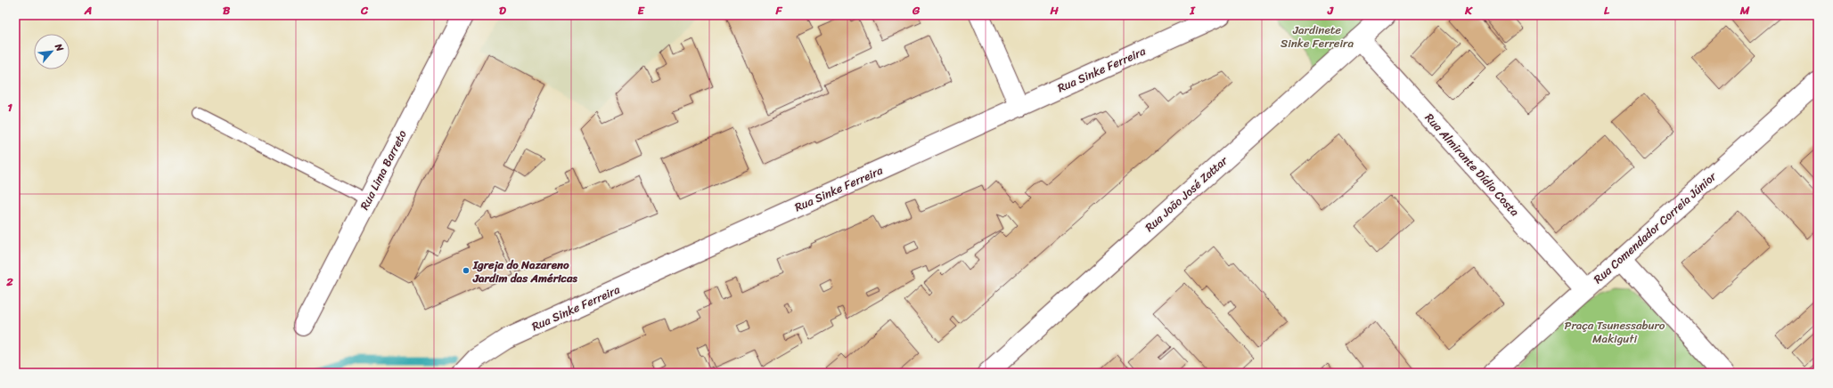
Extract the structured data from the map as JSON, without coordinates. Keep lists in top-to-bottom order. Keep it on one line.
{"streets":{"street":["Rua Sinke Ferreira","Rua Almirante Dídio Costa","Rua Lima Barreto","Rua João José Zattar","Rua Comendador Correia Júnior"]},"crossings":[["Rua Almirante Dídio Costa","Rua João José Zattar"],["Rua Almirante Dídio Costa","Rua Comendador Correia Júnior"]],"parks":["Jardinete Sinke Ferreira","Praça Tsunessaburo Makiguti"],"places":["Igreja do Nazareno Jardim das Américas"],"north":"top right","grid":{"columns":["A","B","C","D","E","F","G","H","I","J","K","L","M"],"rows":["1","2"]}}
